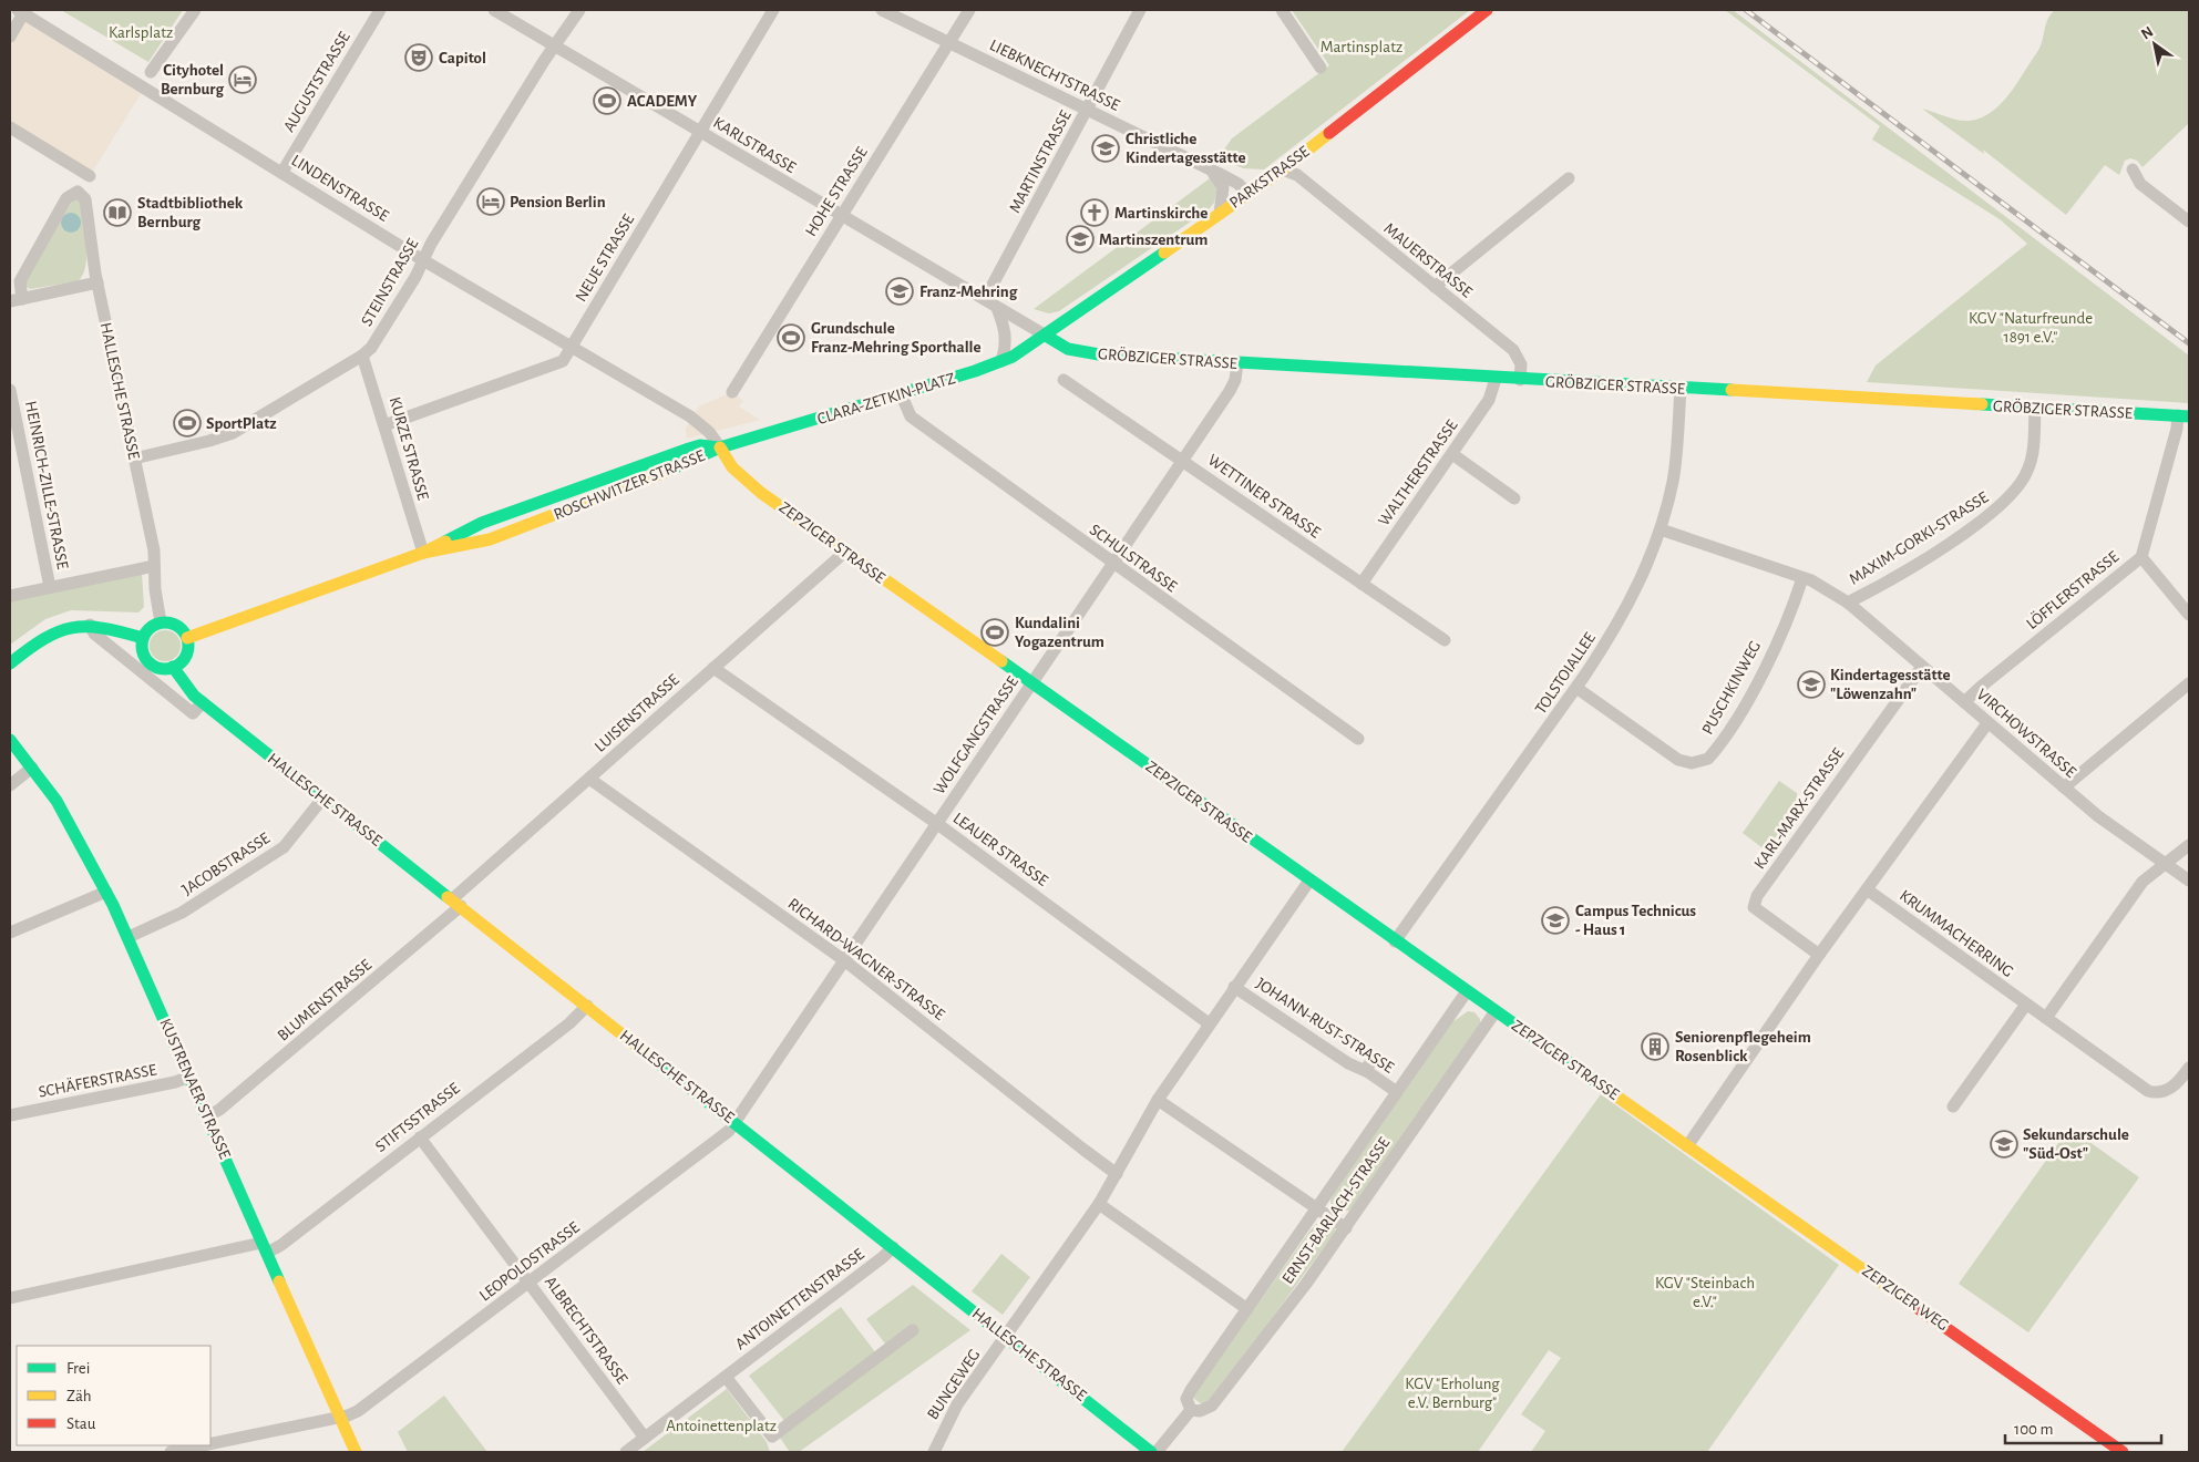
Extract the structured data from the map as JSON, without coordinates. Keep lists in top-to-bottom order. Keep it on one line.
{"streets":{"main road":["PARKSTRASSE","GRÖBZIGER STRASSE","HALLESCHE STRASSE","CLARA-ZETKIN-PLATZ","ROSCHWITZER STRASSE","ZEPZIGER STRASSE","KUSTRENAER STRASSE","ZEPZIGER WEG"],"street":["LIEBKNECHTSTRASSE","AUGUSTSTRASSE","KARLSTRASSE","MARTINSTRASSE","LINDENSTRASSE","HOHE STRASSE","NEUE STRASSE","MAUERSTRASSE","STEINSTRASSE","KURZE STRASSE","WALTHERSTRASSE","HEINRICH-ZILLE-STRASSE","WETTINER STRASSE","MAXIM-GORKI-STRASSE","SCHULSTRASSE","LÖFFLERSTRASSE","TOLSTOIALLEE","PUSCHKINWEG","LUISENSTRASSE","VIRCHOWSTRASSE","WOLFGANGSTRASSE","KARL-MARX-STRASSE","LEAUER STRASSE","JACOBSTRASSE","KRUMMACHERRING","RICHARD-WAGNER-STRASSE","BLUMENSTRASSE","JOHANN-RUST-STRASSE","SCHÄFERSTRASSE","STIFTSSTRASSE","ERNST-BARLACH-STRASSE","LEOPOLDSTRASSE","ANTOINETTENSTRASSE","ALBRECHTSTRASSE","BUNGEWEG"]},"crossings":[["LIEBKNECHTSTRASSE","MARTINSTRASSE"],["LIEBKNECHTSTRASSE","PARKSTRASSE"],["LIEBKNECHTSTRASSE","HOHE STRASSE"],["AUGUSTSTRASSE","LINDENSTRASSE"],["KARLSTRASSE","MARTINSTRASSE"],["KARLSTRASSE","PARKSTRASSE"],["KARLSTRASSE","HOHE STRASSE"],["KARLSTRASSE","NEUE STRASSE"],["KARLSTRASSE","STEINSTRASSE"],["KARLSTRASSE","GRÖBZIGER STRASSE"],["KARLSTRASSE","CLARA-ZETKIN-PLATZ"],["PARKSTRASSE","MAUERSTRASSE"],["PARKSTRASSE","GRÖBZIGER STRASSE"],["PARKSTRASSE","CLARA-ZETKIN-PLATZ"],["LINDENSTRASSE","NEUE STRASSE"],["LINDENSTRASSE","STEINSTRASSE"],["LINDENSTRASSE","CLARA-ZETKIN-PLATZ"],["LINDENSTRASSE","ROSCHWITZER STRASSE"],["LINDENSTRASSE","ZEPZIGER STRASSE"],["NEUE STRASSE","KURZE STRASSE"],["MAUERSTRASSE","GRÖBZIGER STRASSE"],["STEINSTRASSE","HALLESCHE STRASSE"],["STEINSTRASSE","KURZE STRASSE"],["GRÖBZIGER STRASSE","CLARA-ZETKIN-PLATZ"],["GRÖBZIGER STRASSE","WALTHERSTRASSE"],["GRÖBZIGER STRASSE","MAXIM-GORKI-STRASSE"],["GRÖBZIGER STRASSE","LÖFFLERSTRASSE"],["GRÖBZIGER STRASSE","TOLSTOIALLEE"],["GRÖBZIGER STRASSE","WOLFGANGSTRASSE"],["HALLESCHE STRASSE","ROSCHWITZER STRASSE"],["HALLESCHE STRASSE","LUISENSTRASSE"],["HALLESCHE STRASSE","WOLFGANGSTRASSE"],["HALLESCHE STRASSE","JACOBSTRASSE"],["HALLESCHE STRASSE","BLUMENSTRASSE"],["HALLESCHE STRASSE","JOHANN-RUST-STRASSE"],["HALLESCHE STRASSE","STIFTSSTRASSE"],["HALLESCHE STRASSE","LEOPOLDSTRASSE"],["HALLESCHE STRASSE","ANTOINETTENSTRASSE"],["HALLESCHE STRASSE","BUNGEWEG"],["CLARA-ZETKIN-PLATZ","ROSCHWITZER STRASSE"],["CLARA-ZETKIN-PLATZ","ZEPZIGER STRASSE"],["CLARA-ZETKIN-PLATZ","SCHULSTRASSE"],["KURZE STRASSE","ROSCHWITZER STRASSE"],["WALTHERSTRASSE","WETTINER STRASSE"],["ROSCHWITZER STRASSE","ZEPZIGER STRASSE"],["WETTINER STRASSE","WOLFGANGSTRASSE"],["MAXIM-GORKI-STRASSE","TOLSTOIALLEE"],["MAXIM-GORKI-STRASSE","PUSCHKINWEG"],["MAXIM-GORKI-STRASSE","VIRCHOWSTRASSE"],["ZEPZIGER STRASSE","TOLSTOIALLEE"],["ZEPZIGER STRASSE","LUISENSTRASSE"],["ZEPZIGER STRASSE","WOLFGANGSTRASSE"],["ZEPZIGER STRASSE","JOHANN-RUST-STRASSE"],["ZEPZIGER STRASSE","ERNST-BARLACH-STRASSE"],["ZEPZIGER STRASSE","ZEPZIGER WEG"],["SCHULSTRASSE","WOLFGANGSTRASSE"],["LÖFFLERSTRASSE","VIRCHOWSTRASSE"],["TOLSTOIALLEE","PUSCHKINWEG"],["LUISENSTRASSE","LEAUER STRASSE"],["LUISENSTRASSE","RICHARD-WAGNER-STRASSE"],["LUISENSTRASSE","BLUMENSTRASSE"],["VIRCHOWSTRASSE","KARL-MARX-STRASSE"],["WOLFGANGSTRASSE","LEAUER STRASSE"],["WOLFGANGSTRASSE","RICHARD-WAGNER-STRASSE"],["WOLFGANGSTRASSE","LEOPOLDSTRASSE"],["LEAUER STRASSE","JOHANN-RUST-STRASSE"],["JACOBSTRASSE","KUSTRENAER STRASSE"],["RICHARD-WAGNER-STRASSE","JOHANN-RUST-STRASSE"],["BLUMENSTRASSE","KUSTRENAER STRASSE"],["JOHANN-RUST-STRASSE","ERNST-BARLACH-STRASSE"],["JOHANN-RUST-STRASSE","BUNGEWEG"],["SCHÄFERSTRASSE","KUSTRENAER STRASSE"],["KUSTRENAER STRASSE","STIFTSSTRASSE"],["KUSTRENAER STRASSE","LEOPOLDSTRASSE"],["STIFTSSTRASSE","ALBRECHTSTRASSE"],["LEOPOLDSTRASSE","ALBRECHTSTRASSE"],["ANTOINETTENSTRASSE","ALBRECHTSTRASSE"]],"parks":["Karlsplatz","Martinsplatz","KGV \"Naturfreunde 1891 e.V.\"","KGV \"Steinbach e.V.\"","KGV \"Erholung e.V. Bernburg\"","Antoinettenplatz"],"places":{"theatre":["Capitol"],"hotel":["Cityhotel Bernburg","Pension Berlin"],"sports":["ACADEMY","Grundschule Franz-Mehring Sporthalle","SportPlatz","Kundalini Yogazentrum"],"school or university":["Christliche Kindertagesstätte","Martinszentrum","Franz-Mehring","Kindertagesstätte \"Löwenzahn\"","Campus Technicus - Haus 1","Sekundarschule \"Süd-Ost\""],"library":["Stadtbibliothek Bernburg"],"church":["Martinskirche"],"building":["Seniorenpflegeheim Rosenblick"]},"legend":["Frei","Zäh","Stau"],"scale_bar":"100 m","north":"top left"}
